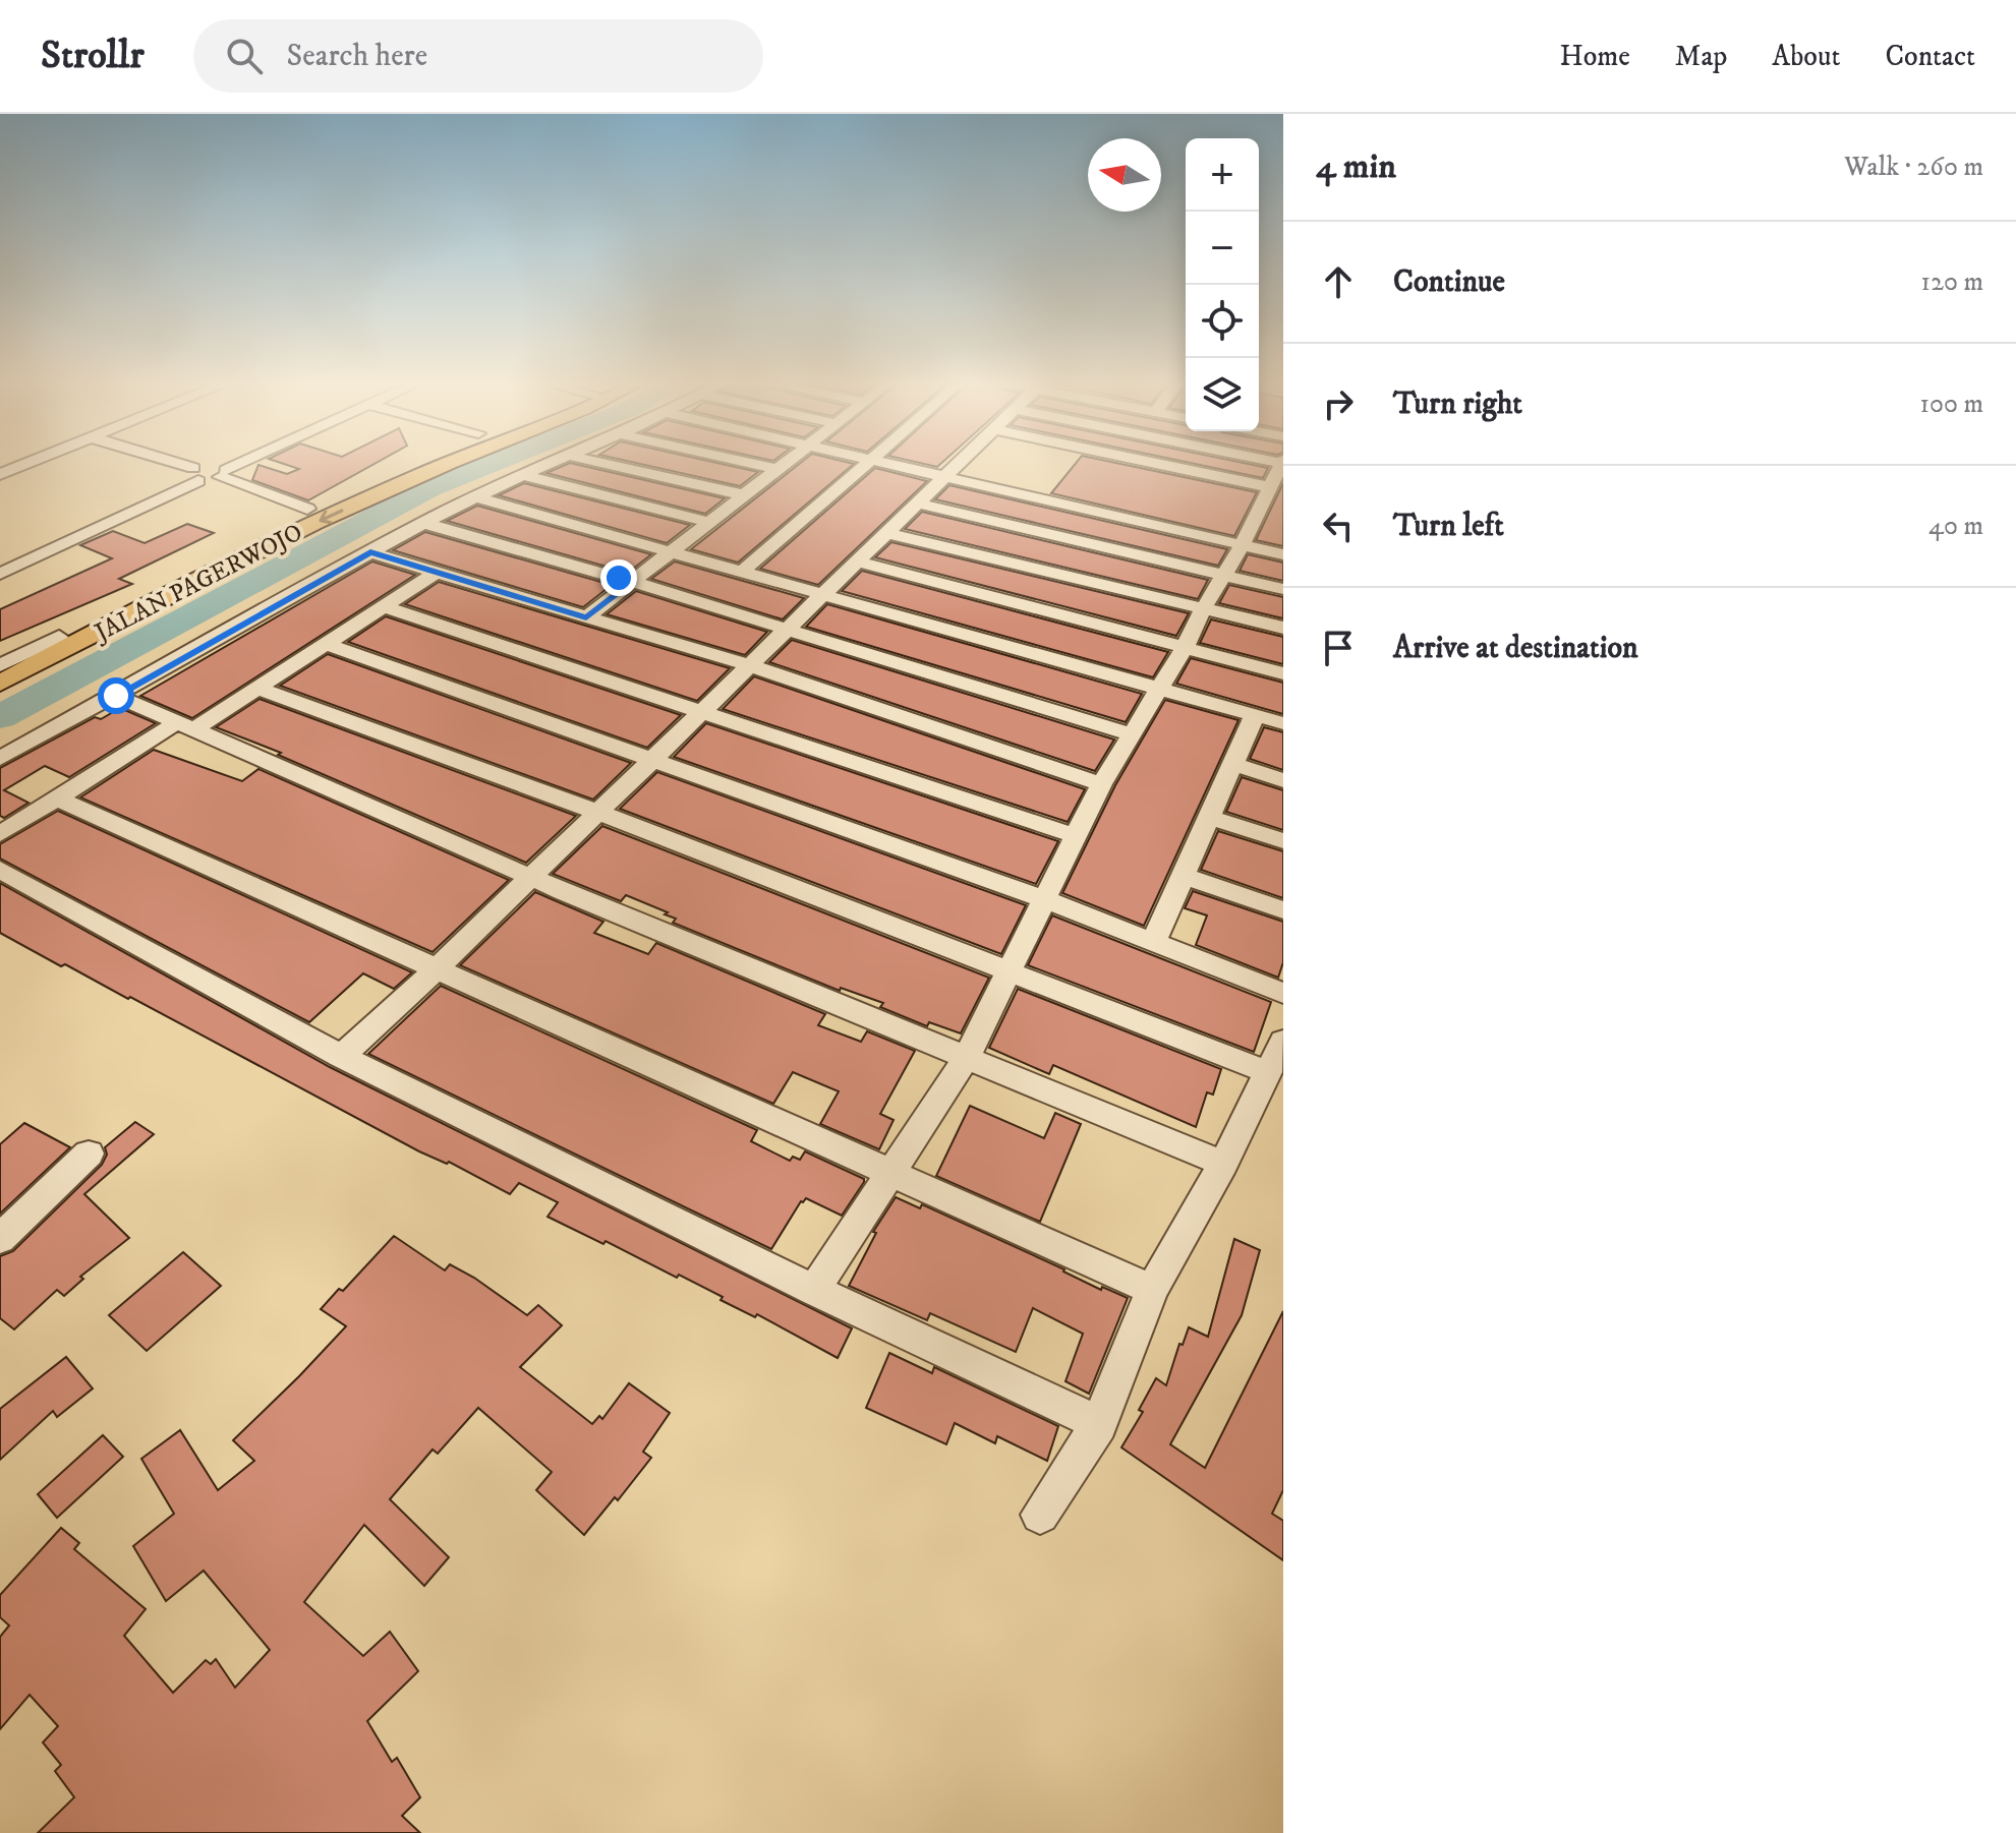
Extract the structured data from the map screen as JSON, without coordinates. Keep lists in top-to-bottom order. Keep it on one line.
{"streets":{"main road":["JALAN PAGERWOJO"]},"north":"left","page":{"header":"Strollr","search":"Search here","nav":["Home","Map","About","Contact"],"heading":["4 min","Walk · 260 m"],"map_buttons":["+","−"],"list":[["Continue","120 m"],["Turn right","100 m"],["Turn left","40 m"],"Arrive at destination"]}}
